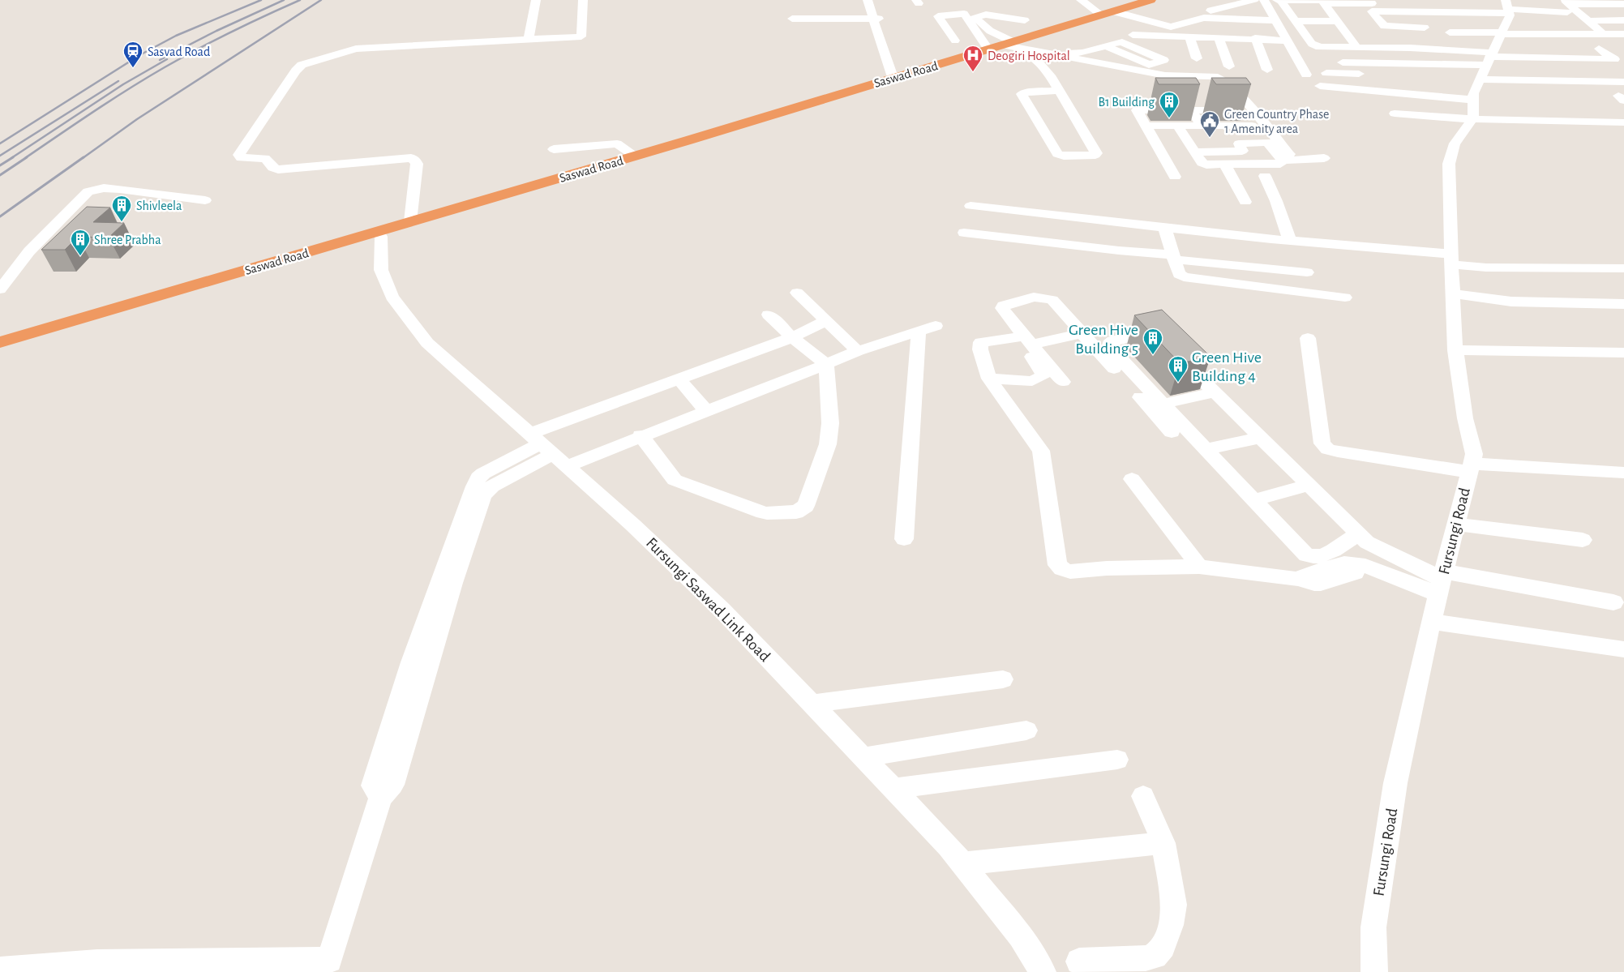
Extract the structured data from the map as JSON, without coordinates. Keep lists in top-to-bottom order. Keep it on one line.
{"streets":{"highway":["Saswad Road"],"street":["Fursungi Road","Fursungi Saswad Link Road"]},"places":{"station":["Sasvad Road"],"hospital":["Deogiri Hospital"],"building":["B1 Building","Shivleela","Shree Prabha","Green Hive Building 5","Green Hive Building 4"],"public building":["Green Country Phase 1 Amenity area"]}}
